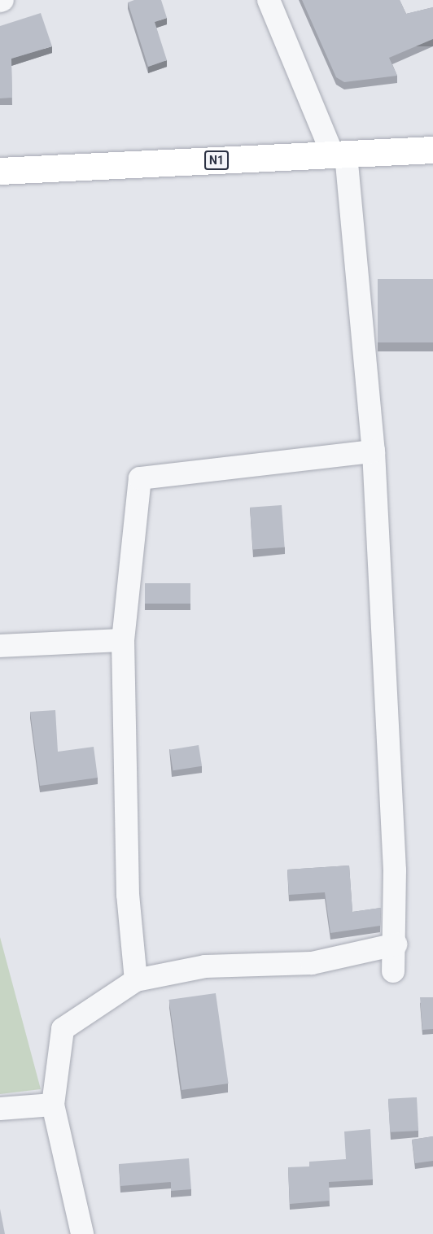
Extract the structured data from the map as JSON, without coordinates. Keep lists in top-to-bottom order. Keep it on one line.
{"streets":{"highway":["N1"]}}
